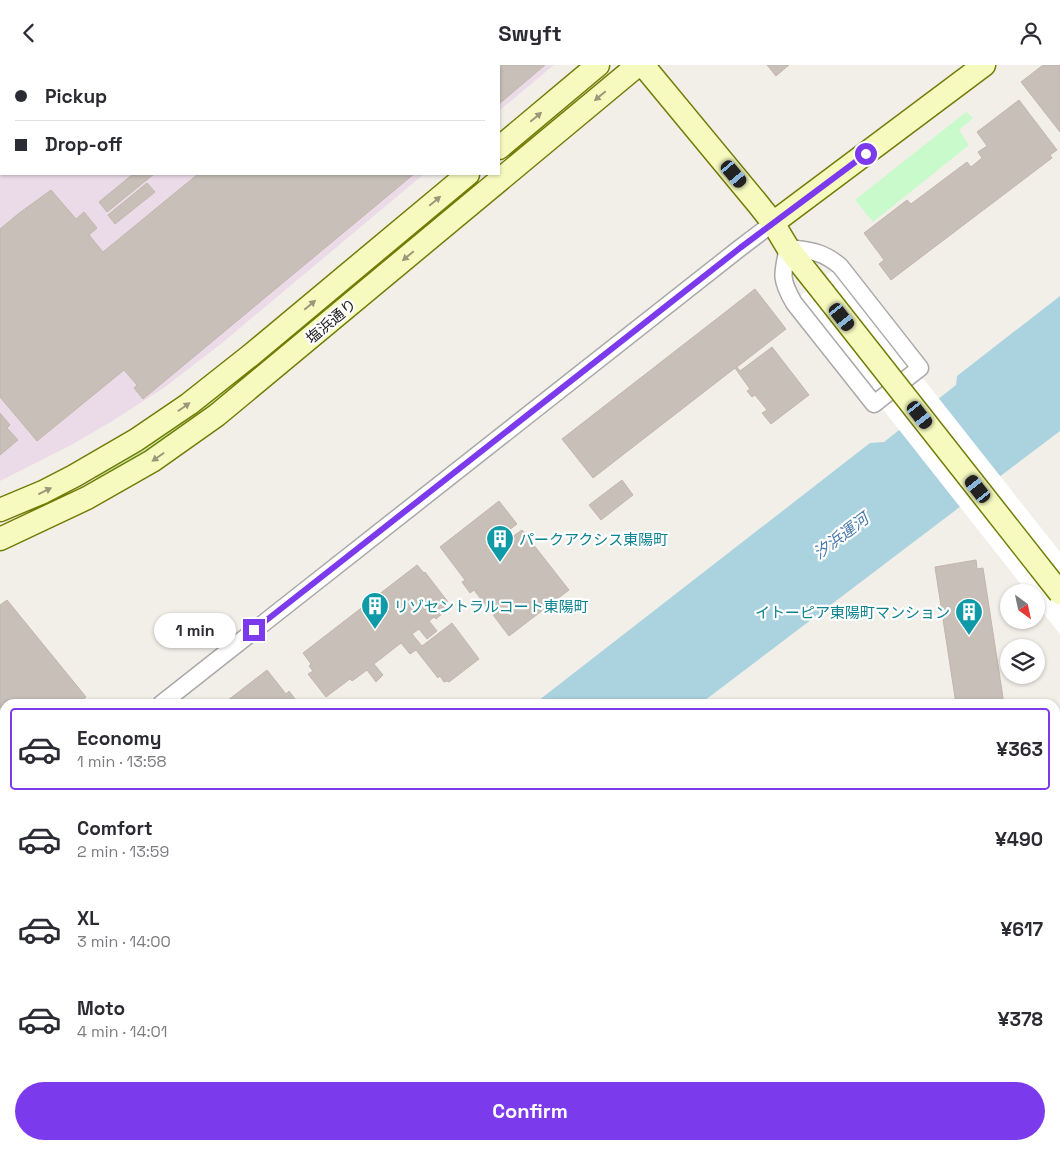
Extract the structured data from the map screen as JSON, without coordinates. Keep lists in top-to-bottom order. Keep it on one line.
{"streets":{"street":["塩浜通り"]},"water":["汐浜運河"],"places":{"building":["パークアクシス東陽町","リゾセントラルコート東陽町","イトーピア東陽町マンション"]},"north":"bottom right","page":{"header":"Swyft","banner":["Pickup","Drop-off"],"bubble":"1 min","list":[{"name":"Economy","note":"1 min · 13:58","value":"¥363"},{"name":"Comfort","note":"2 min · 13:59","value":"¥490"},{"name":"XL","note":"3 min · 14:00","value":"¥617"},{"name":"Moto","note":"4 min · 14:01","value":"¥378"}],"buttons":"Confirm"}}
